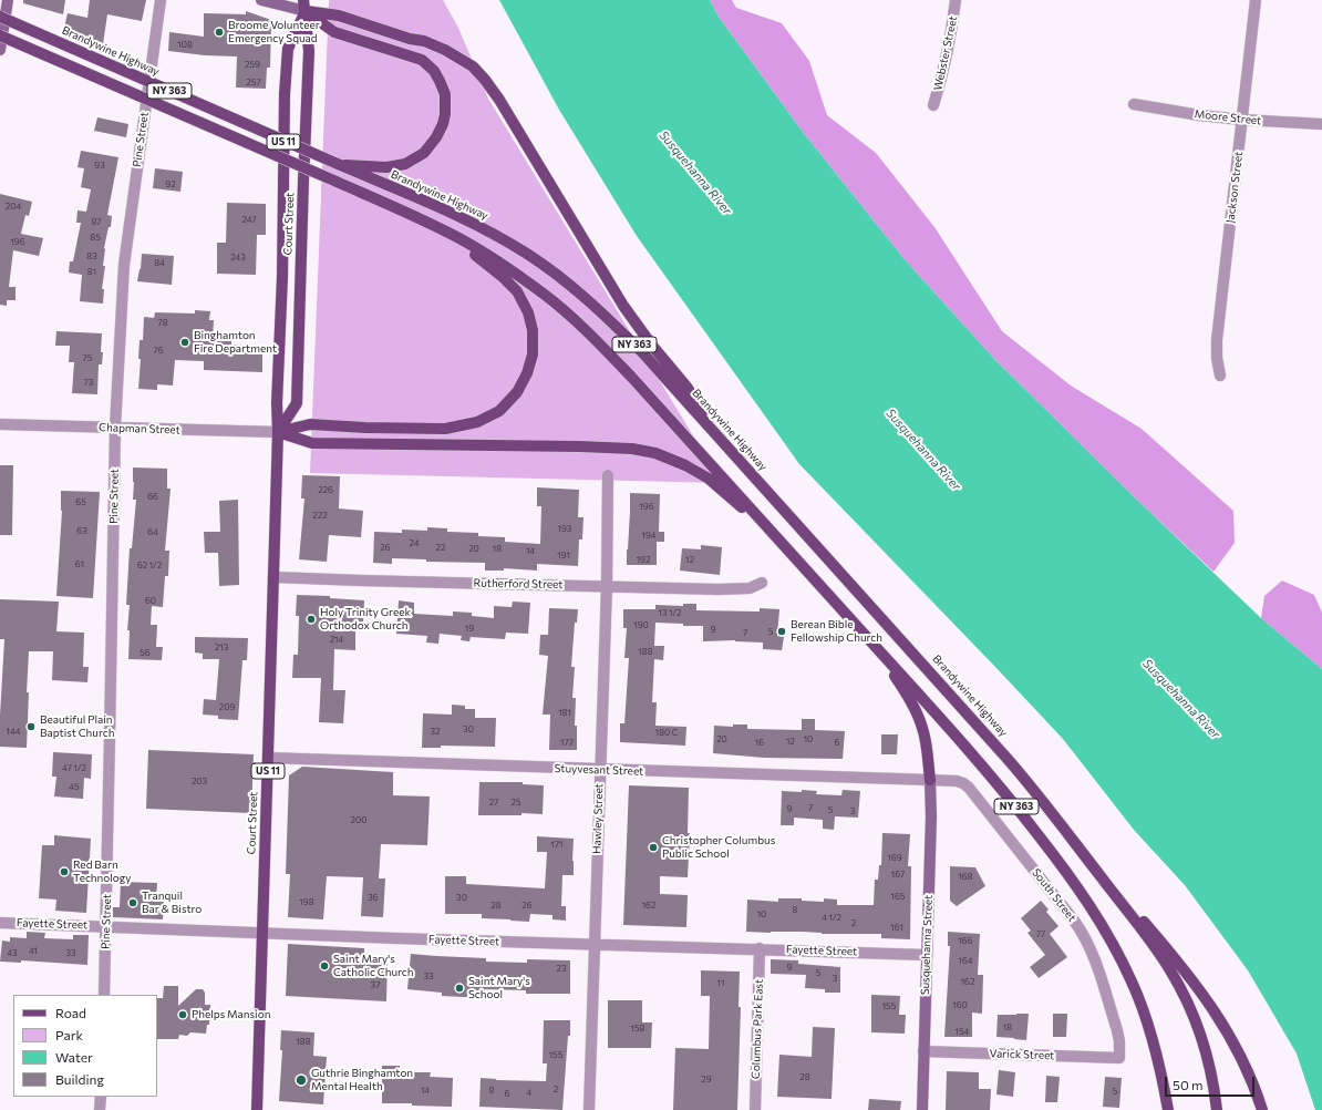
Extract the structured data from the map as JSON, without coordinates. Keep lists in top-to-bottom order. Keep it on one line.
{"streets":{"main road":["Brandywine Highway","NY 363","US 11","Court Street"],"street":["Webster Street","Moore Street","Pine Street","Jackson Street","Chapman Street","Rutherford Street","Stuyvesant Street","Hawley Street","South Street","Fayette Street","Susquehanna Street","Columbus Park East","Varick Street"]},"crossings":[["Moore Street","Jackson Street"],["Pine Street","Chapman Street"],["Pine Street","Fayette Street"],["Court Street","Chapman Street"],["Court Street","Rutherford Street"],["Court Street","Stuyvesant Street"],["Court Street","Fayette Street"],["Rutherford Street","Hawley Street"],["Stuyvesant Street","Hawley Street"],["Stuyvesant Street","South Street"],["Stuyvesant Street","Susquehanna Street"],["Hawley Street","Fayette Street"],["South Street","Susquehanna Street"],["South Street","Varick Street"],["Fayette Street","Susquehanna Street"],["Fayette Street","Columbus Park East"],["Susquehanna Street","Varick Street"]],"water":["Susquehanna River"],"places":["Broome Volunteer Emergency Squad","Binghamton Fire Department","Holy Trinity Greek Orthodox Church","Berean Bible Fellowship Church","Beautiful Plain Baptist Church","Christopher Columbus Public School","Red Barn Technology","Tranquil Bar & Bistro","Saint Mary's Catholic Church","Saint Mary's School","Phelps Mansion","Guthrie Binghamton Mental Health"],"house_numbers":["108","259","257","93","92","204","247","87","85","196","83","243","84","81","78","76","75","73","226","66","65","196","222","193","63","64","194","24","26","22","20","18","14","191","192","12","61","62 1/2","60","13 1/2","190","19","9","5","7","214","213","188","56","209","181","30","144","32","180 C","20","10","12","177","16","6","47 1/2","203","45","27","25","7","9","5","3","200","171","169","167","168","165","36","30","198","28","26","162","8","10","4 1/2","2","161","77","166","41","43","33","164","9","23","5","33","3","162","11","37","160","155","18","158","154","188","155","28","29","2","14","8","5","4","6"],"legend":["Road","Park","Water","Building"],"scale_bar":"50 m"}
